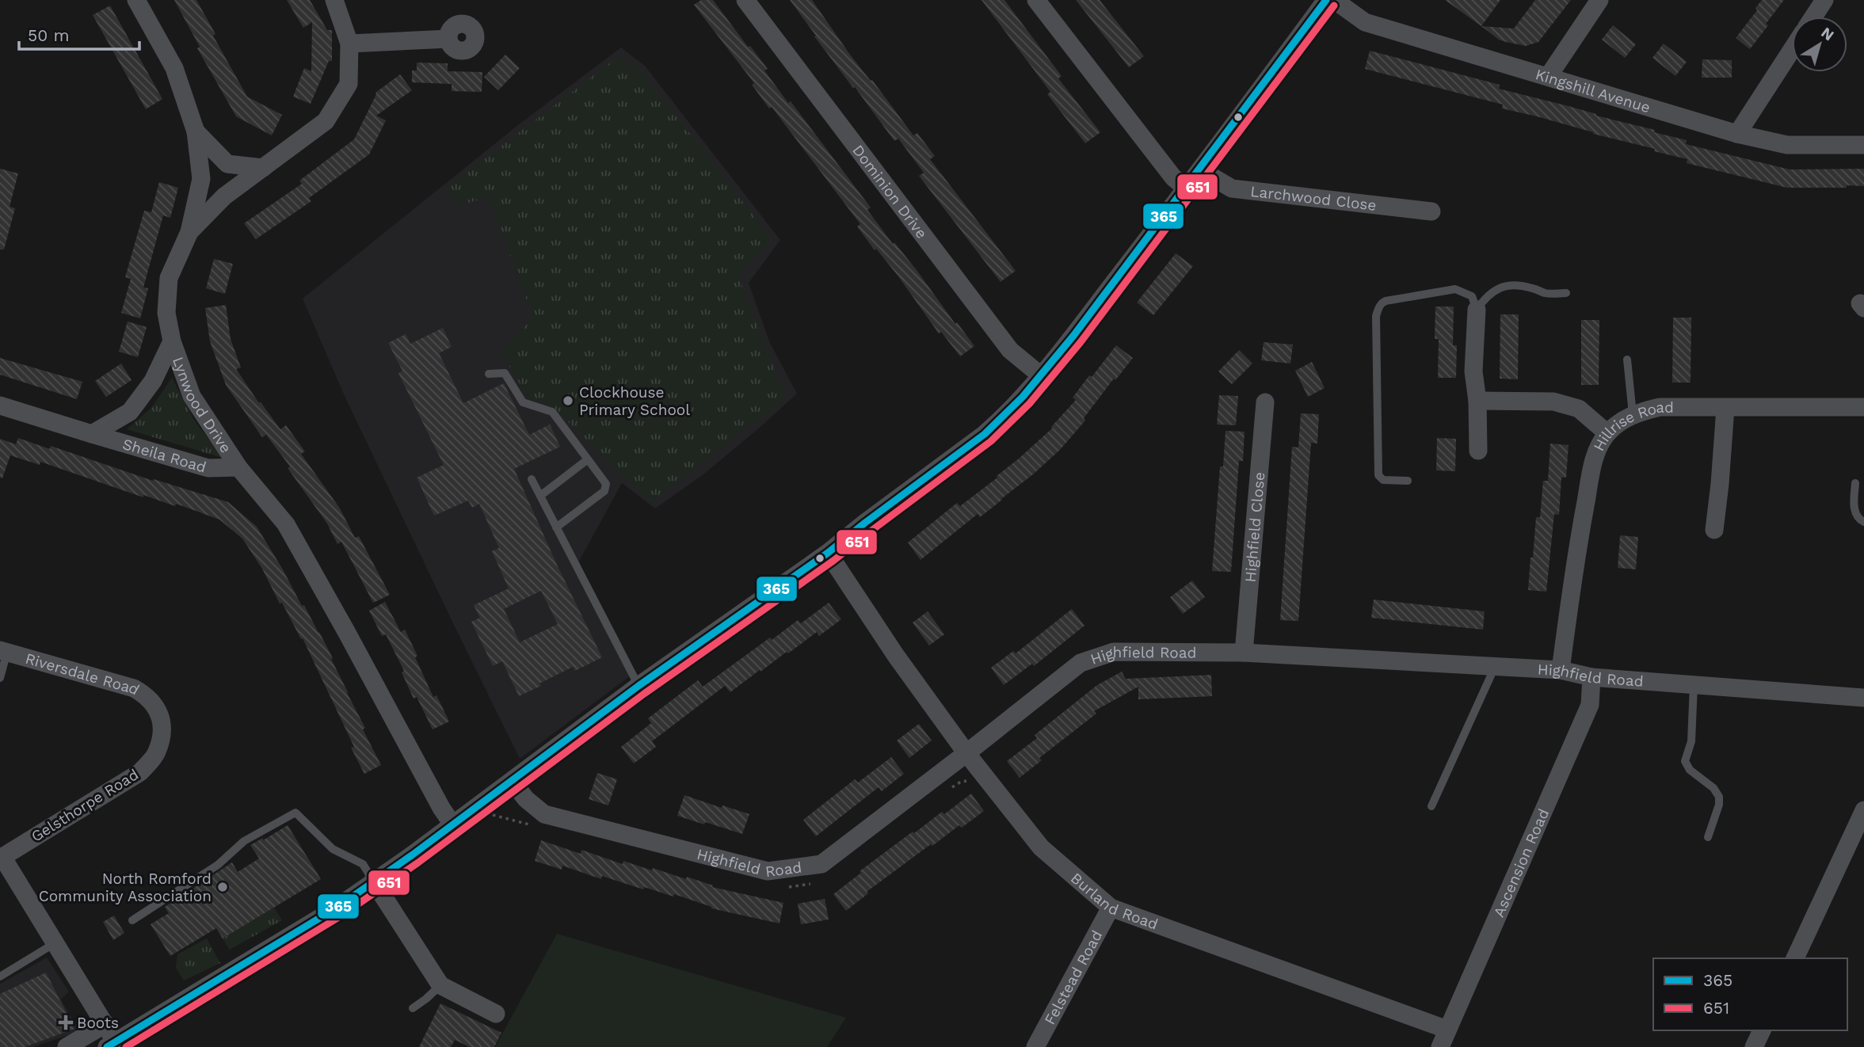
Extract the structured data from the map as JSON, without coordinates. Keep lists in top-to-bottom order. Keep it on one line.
{"streets":{"street":["Kingshill Avenue","Dominion Drive","Larchwood Close","Lynwood Drive","Hillrise Road","Sheila Road","Highfield Close","Highfield Road","Riversdale Road","Gelsthorpe Road","Ascension Road","Burland Road","Felstead Road"]},"crossings":[["Lynwood Drive","Sheila Road"],["Hillrise Road","Highfield Road"],["Highfield Close","Highfield Road"],["Highfield Road","Ascension Road"],["Highfield Road","Burland Road"],["Riversdale Road","Gelsthorpe Road"],["Ascension Road","Burland Road"],["Burland Road","Felstead Road"]],"places":{"other":["Clockhouse Primary School","North Romford Community Association"],"health":["Boots"]},"lines":["transit line 365","transit line 651"],"legend":["365","651"],"scale_bar":"50 m","north":"top right"}
